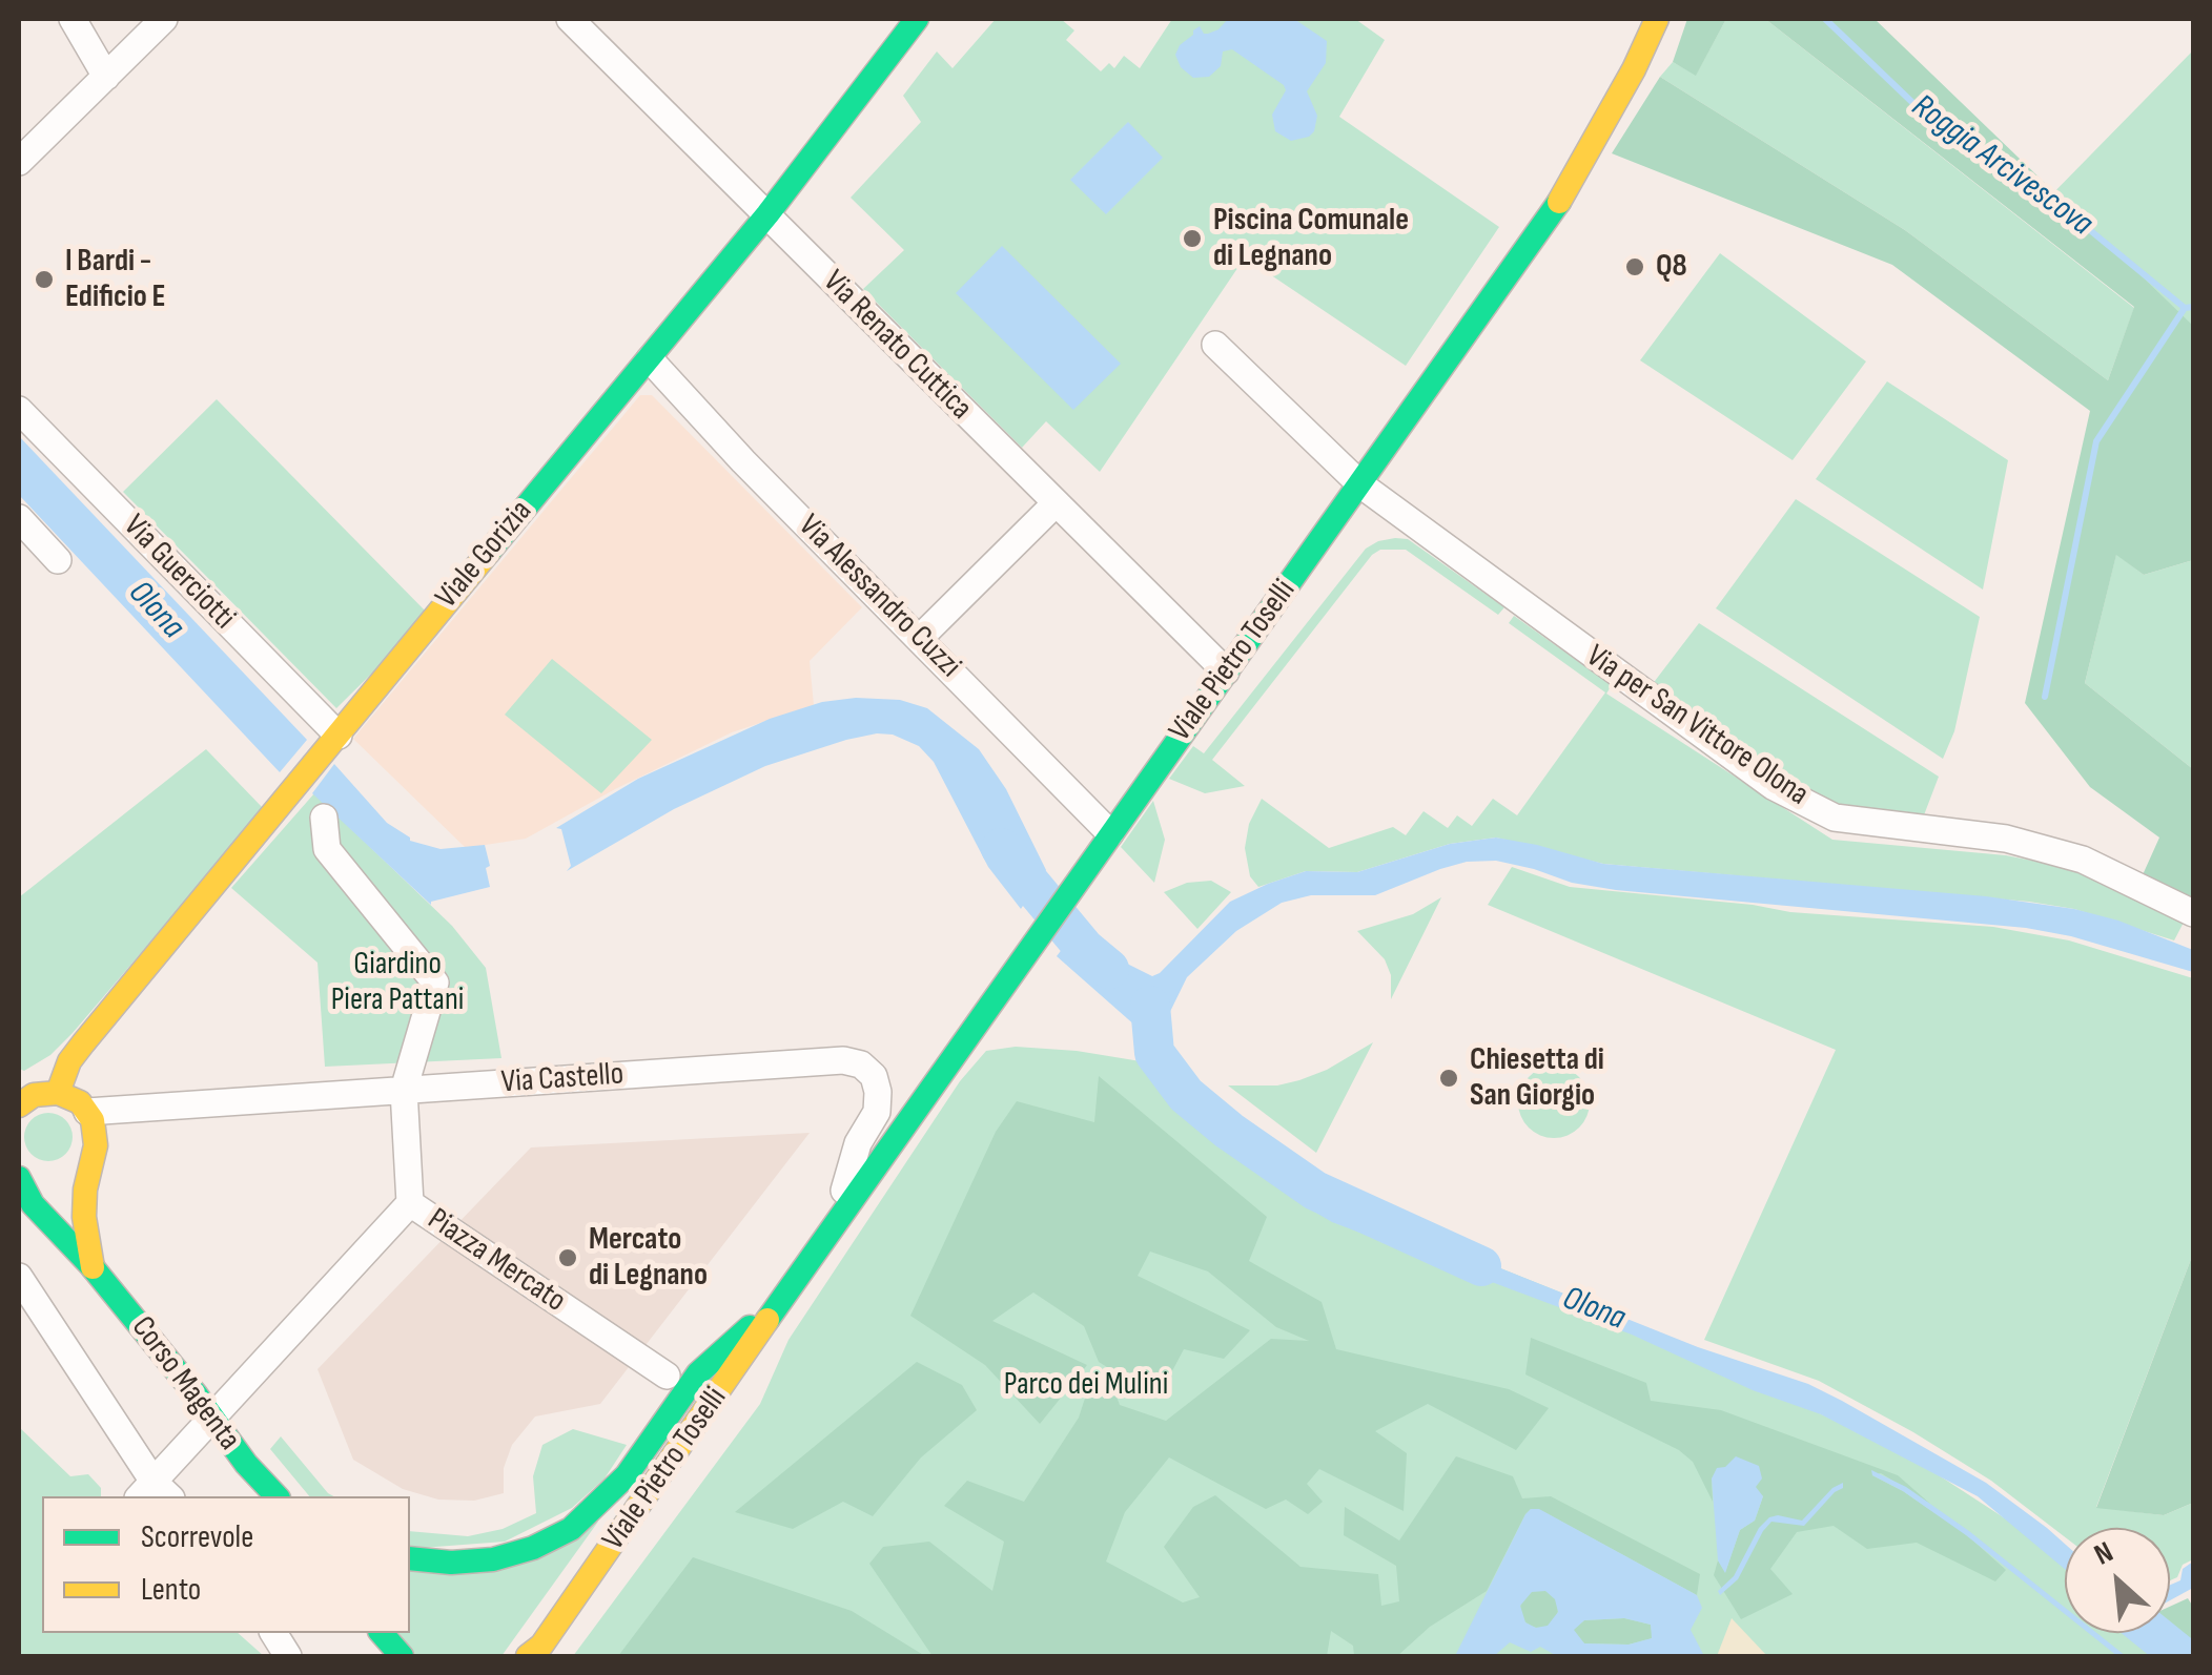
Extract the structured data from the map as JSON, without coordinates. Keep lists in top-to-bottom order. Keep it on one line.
{"streets":{"street":["Via Renato Cuttica","Viale Gorizia","Via Guerciotti","Via Alessandro Cuzzi","Viale Pietro Toselli","Via per San Vittore Olona","Via Castello","Piazza Mercato","Corso Magenta"]},"crossings":[["Via Renato Cuttica","Viale Gorizia"],["Via Renato Cuttica","Viale Pietro Toselli"],["Viale Gorizia","Via Guerciotti"],["Viale Gorizia","Via Alessandro Cuzzi"],["Via Alessandro Cuzzi","Viale Pietro Toselli"],["Viale Pietro Toselli","Via per San Vittore Olona"],["Viale Pietro Toselli","Via Castello"],["Via Castello","Corso Magenta"],["Piazza Mercato","Corso Magenta"]],"water":["Roggia Arcivescova","Olona"],"parks":["Giardino Piera Pattani","Parco dei Mulini"],"places":["Piscina Comunale di Legnano","Q8","I Bardi - Edificio E","Chiesetta di San Giorgio","Mercato di Legnano"],"legend":["Scorrevole","Lento"],"north":"top left"}
